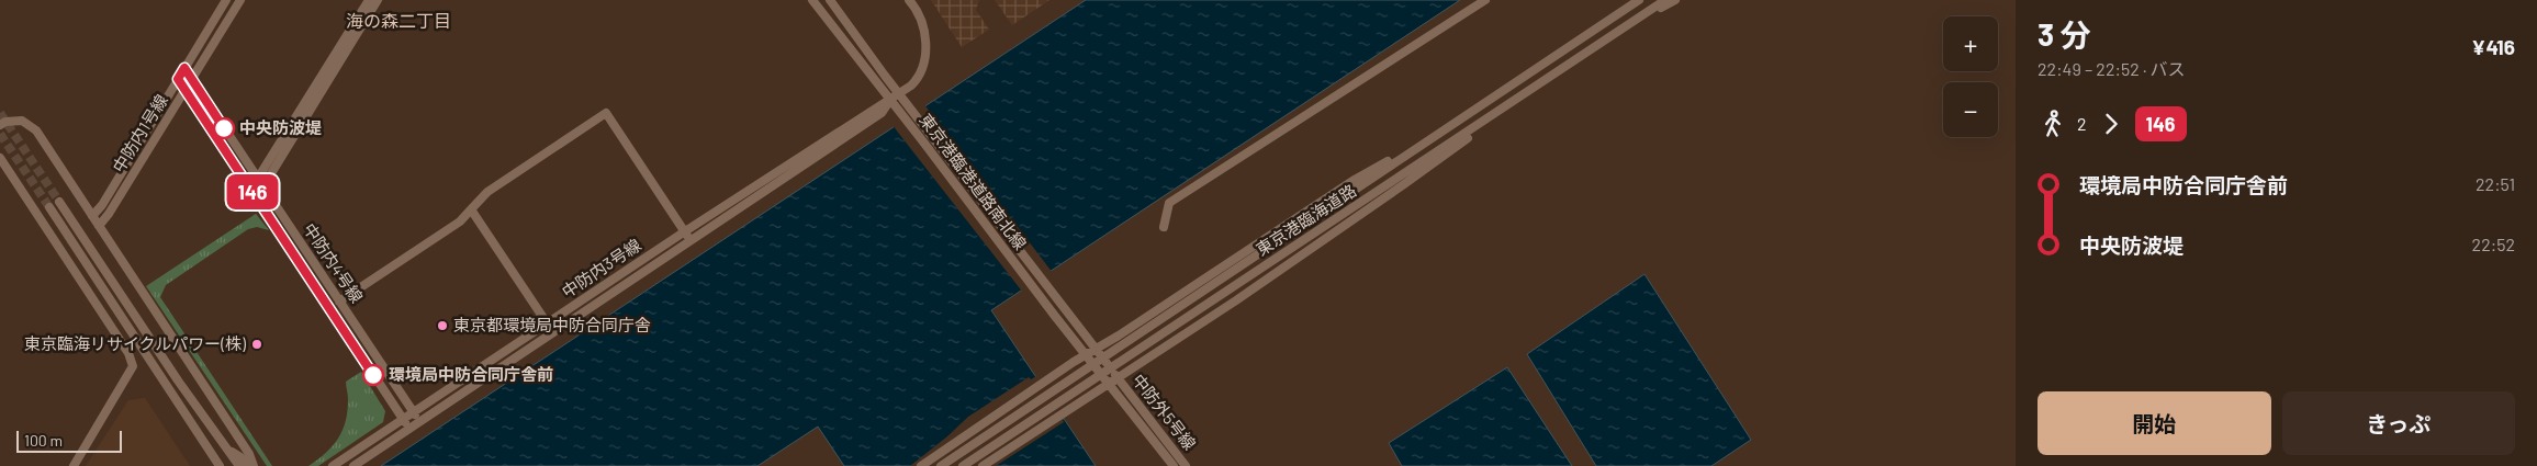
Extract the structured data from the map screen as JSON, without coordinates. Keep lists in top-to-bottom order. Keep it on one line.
{"streets":{"street":["中防内1号線","東京港臨港道路南北線","東京港臨海道路","中防内4号線","中防内3号線","中防外5号線"]},"crossings":[["中防内1号線","中防内4号線"],["東京港臨港道路南北線","中防内3号線"],["東京港臨港道路南北線","中防外5号線"],["中防内4号線","中防内3号線"]],"districts":["海の森二丁目"],"places":["中央防波堤","東京都環境局中防合同庁舎","東京臨海リサイクルパワー(株)","環境局中防合同庁舎前"],"lines":["bus line 146"],"scale_bar":"100 m","page":{"on_map":"146","heading":["3 分","22:49 – 22:52 · バス","¥416"],"map_buttons":["+","−"],"legs":["2","146"],"list":[{"name":"環境局中防合同庁舎前","value":"22:51"},{"name":"中央防波堤","value":"22:52"}],"buttons":["開始","きっぷ"],"scale":"100 m"}}
